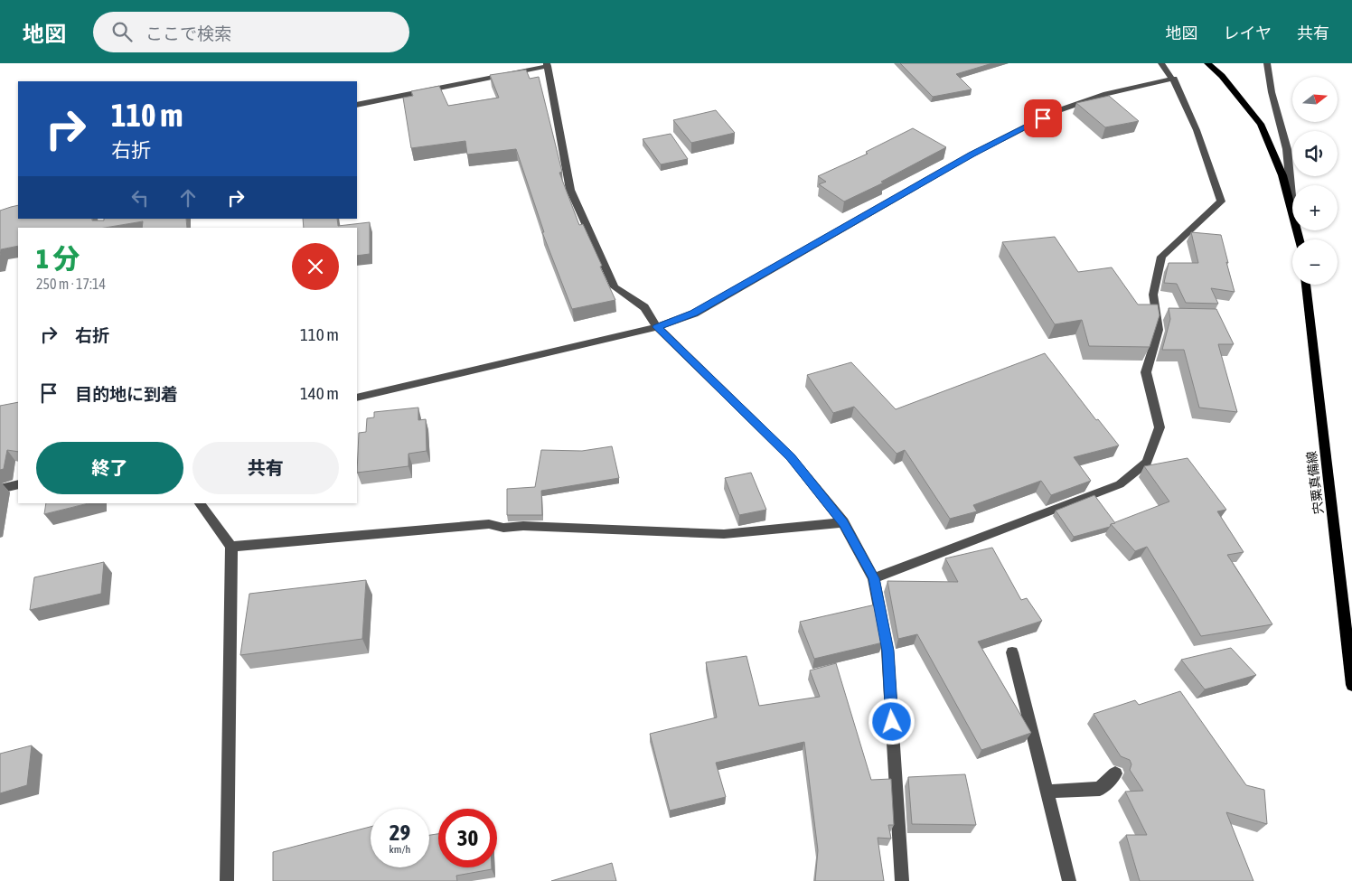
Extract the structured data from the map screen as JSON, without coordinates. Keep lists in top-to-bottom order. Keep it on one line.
{"streets":{"main road":["宍粟真備線"]},"north":"right","page":{"header":"地図","search":"ここで検索","nav":["地図","レイヤ","共有"],"map_buttons":["+","−"],"turn":["110 m","右折"],"heading":["1 分","250 m · 17:14"],"list":[{"name":"右折","value":"110 m"},{"name":"目的地に到着","value":"140 m"}],"buttons":["終了","共有"],"speed":"29 km/h","limit":"30"}}
